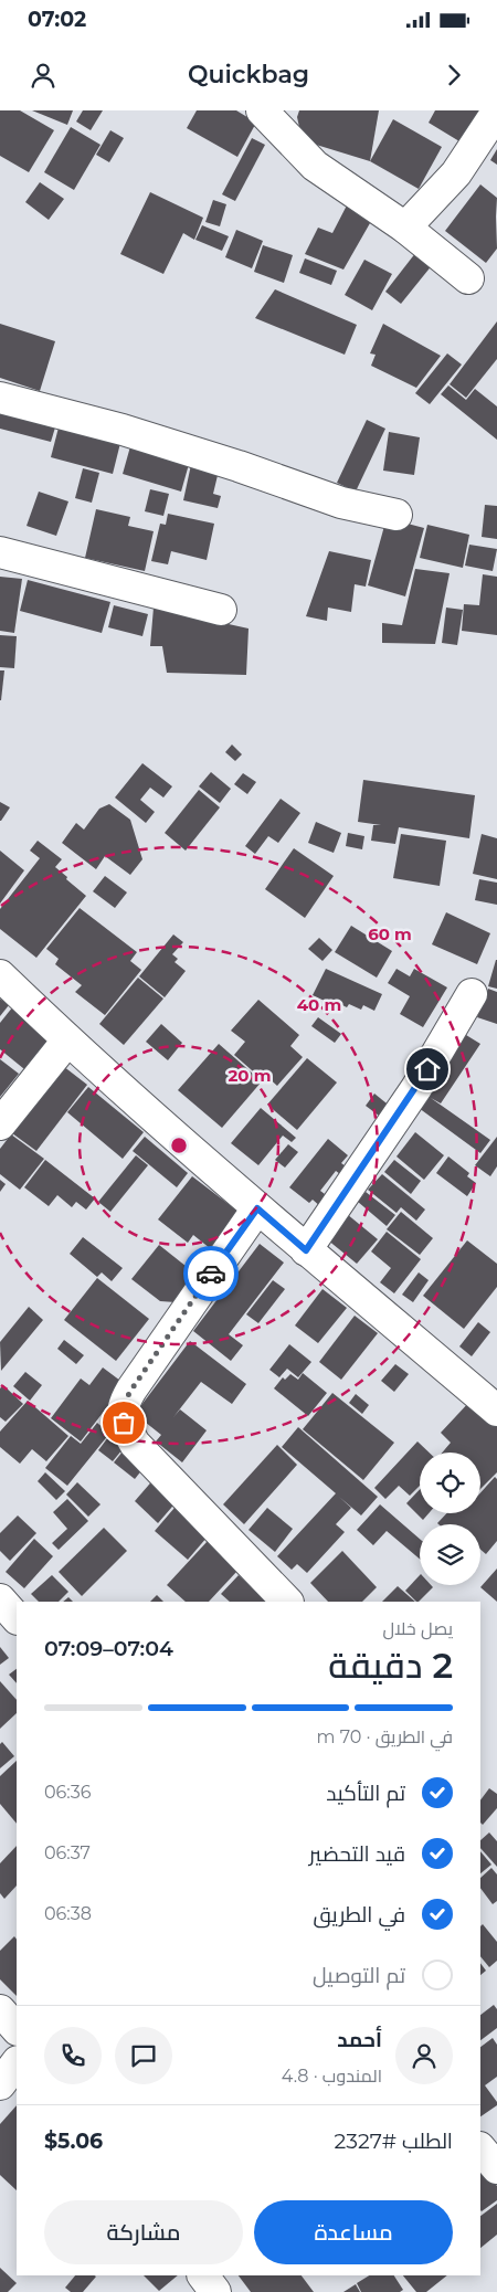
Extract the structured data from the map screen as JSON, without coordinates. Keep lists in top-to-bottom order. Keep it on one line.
{"page":{"status":"07:02","header":"Quickbag","heading":["2 دقيقة","يصل خلال","07:04–07:09"],"panel":["أحمد","المندوب · 4.8","الطلب #2327","$5.06"],"bar":"في الطريق · 70 m","list":[["تم التأكيد","06:36"],["قيد التحضير","06:37"],["في الطريق","06:38"],"تم التوصيل"],"buttons":["مساعدة","مشاركة"]},"rings":["60 m","40 m","20 m"]}
